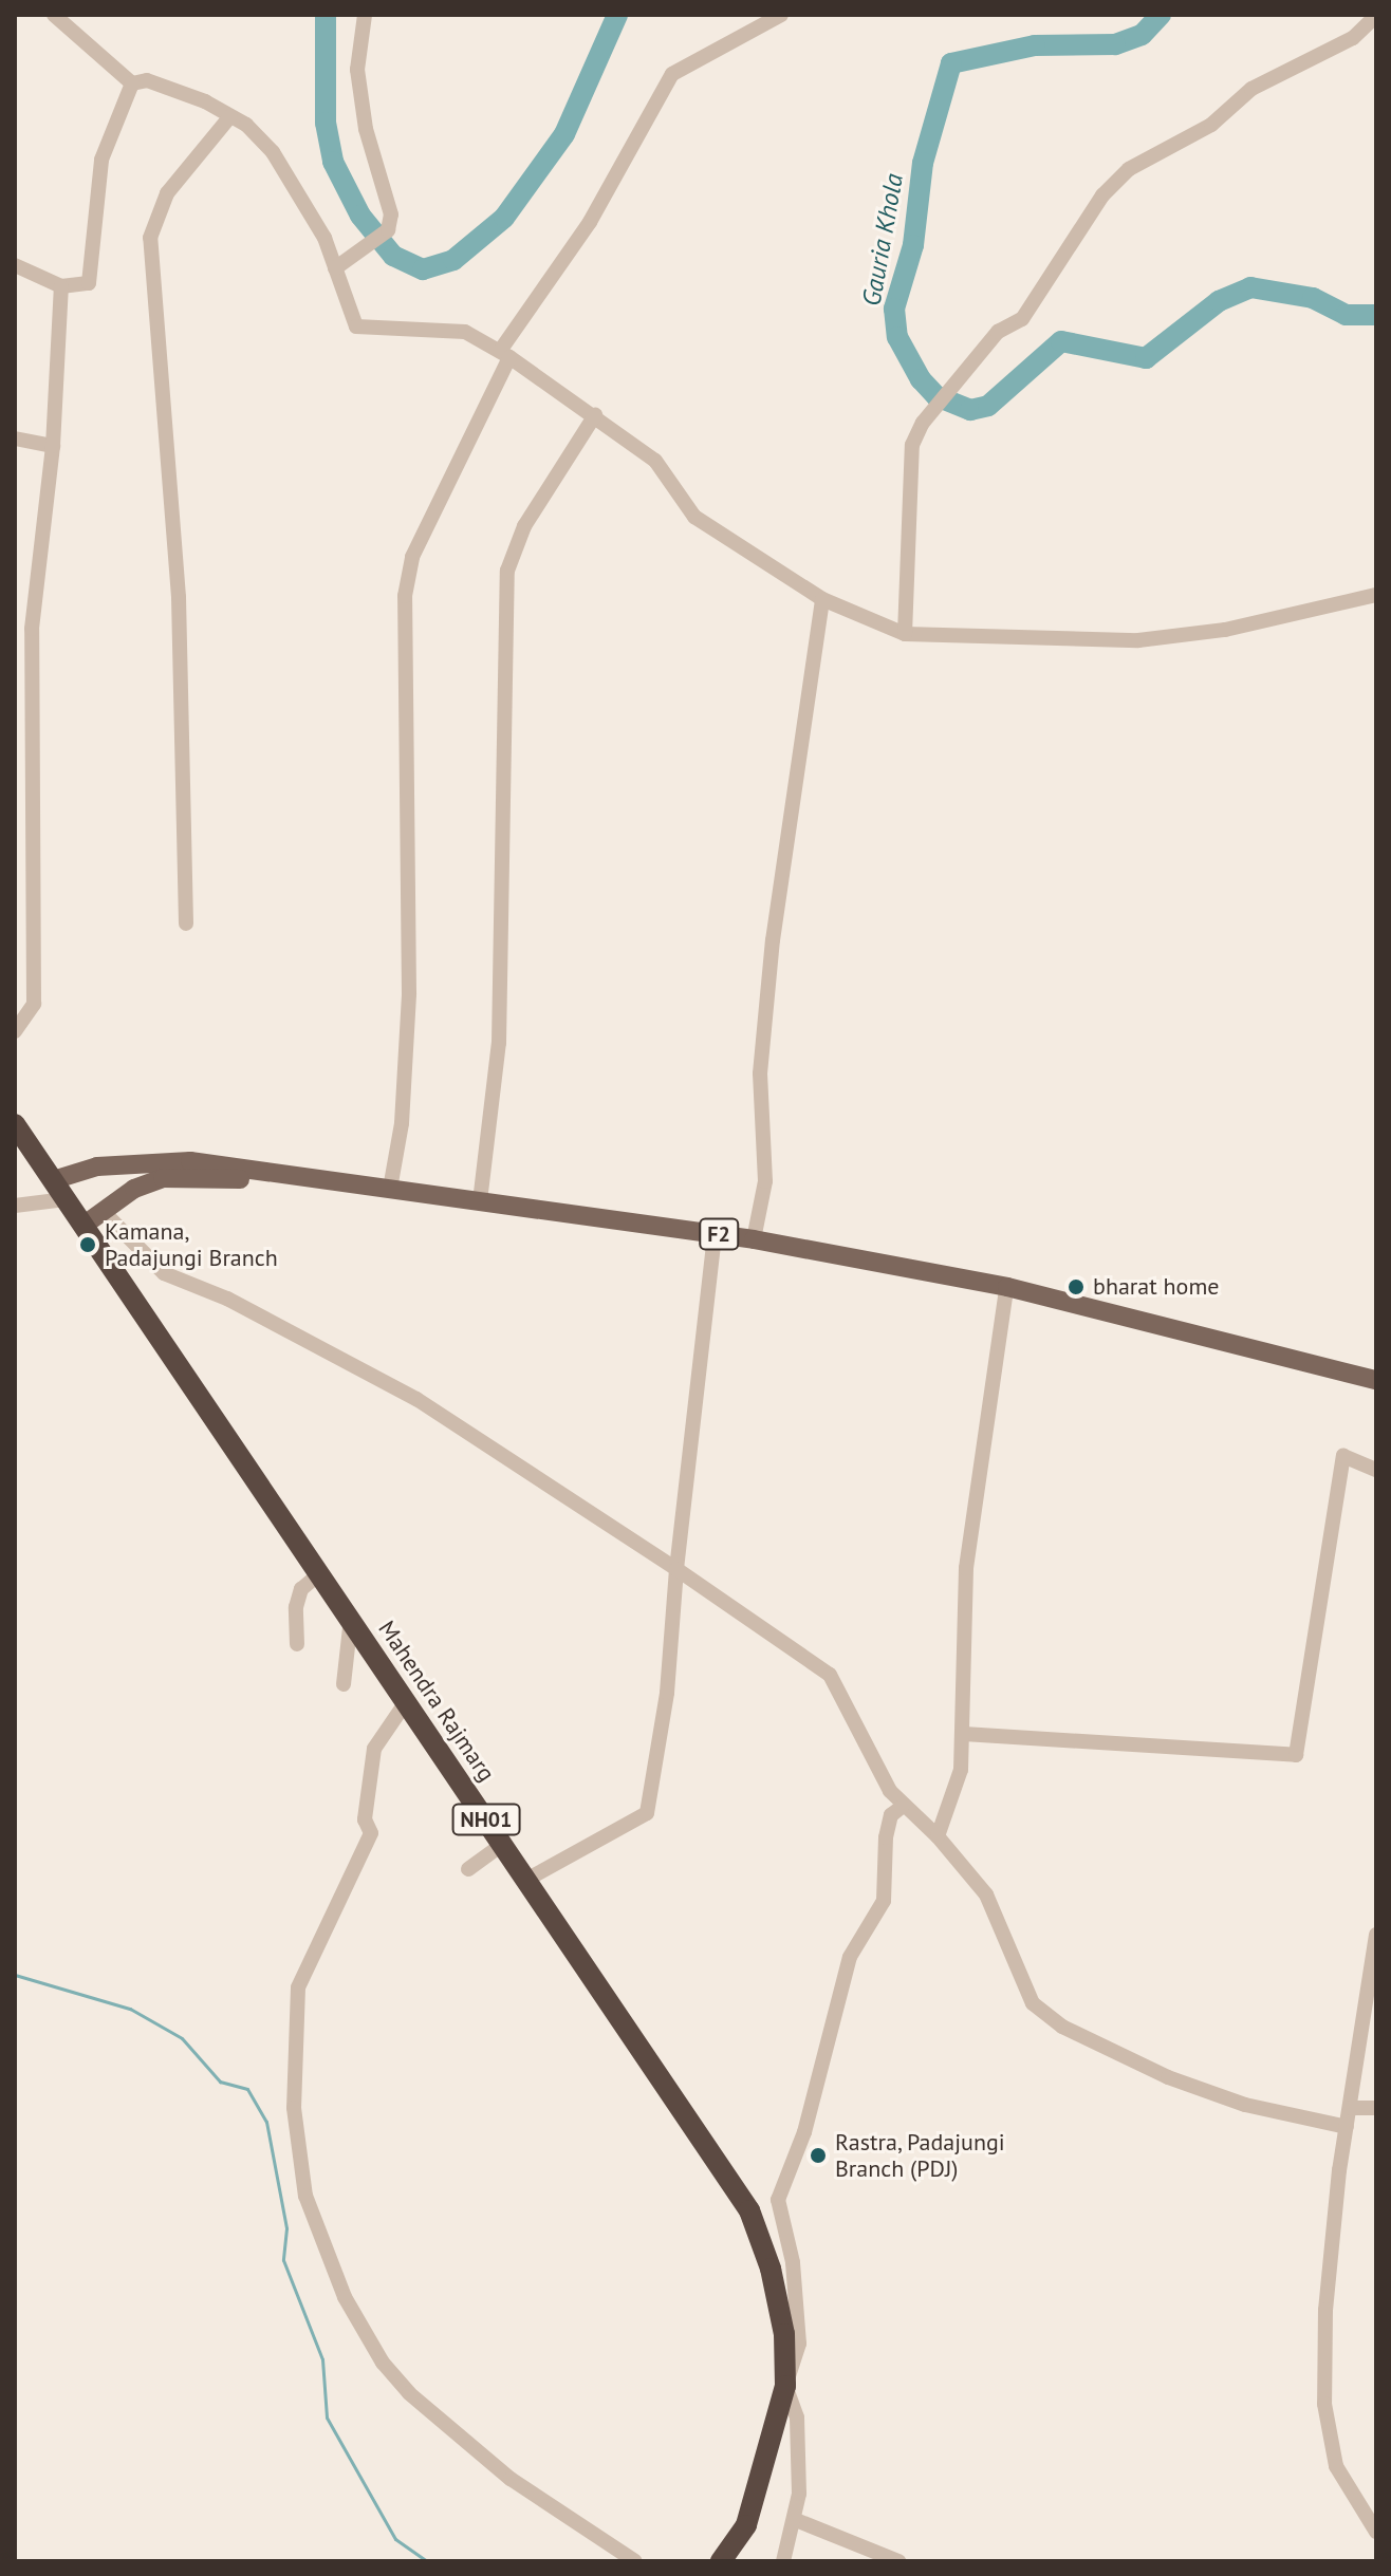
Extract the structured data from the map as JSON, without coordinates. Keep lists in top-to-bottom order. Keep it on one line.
{"streets":{"highway":["Mahendra Rajmarg","NH01"],"main road":["F2"]},"crossings":[["F2","Mahendra Rajmarg"]],"water":["Gauria Khola"],"places":["Kamana, Padajungi Branch","bharat home","Rastra, Padajungi Branch (PDJ)"]}
